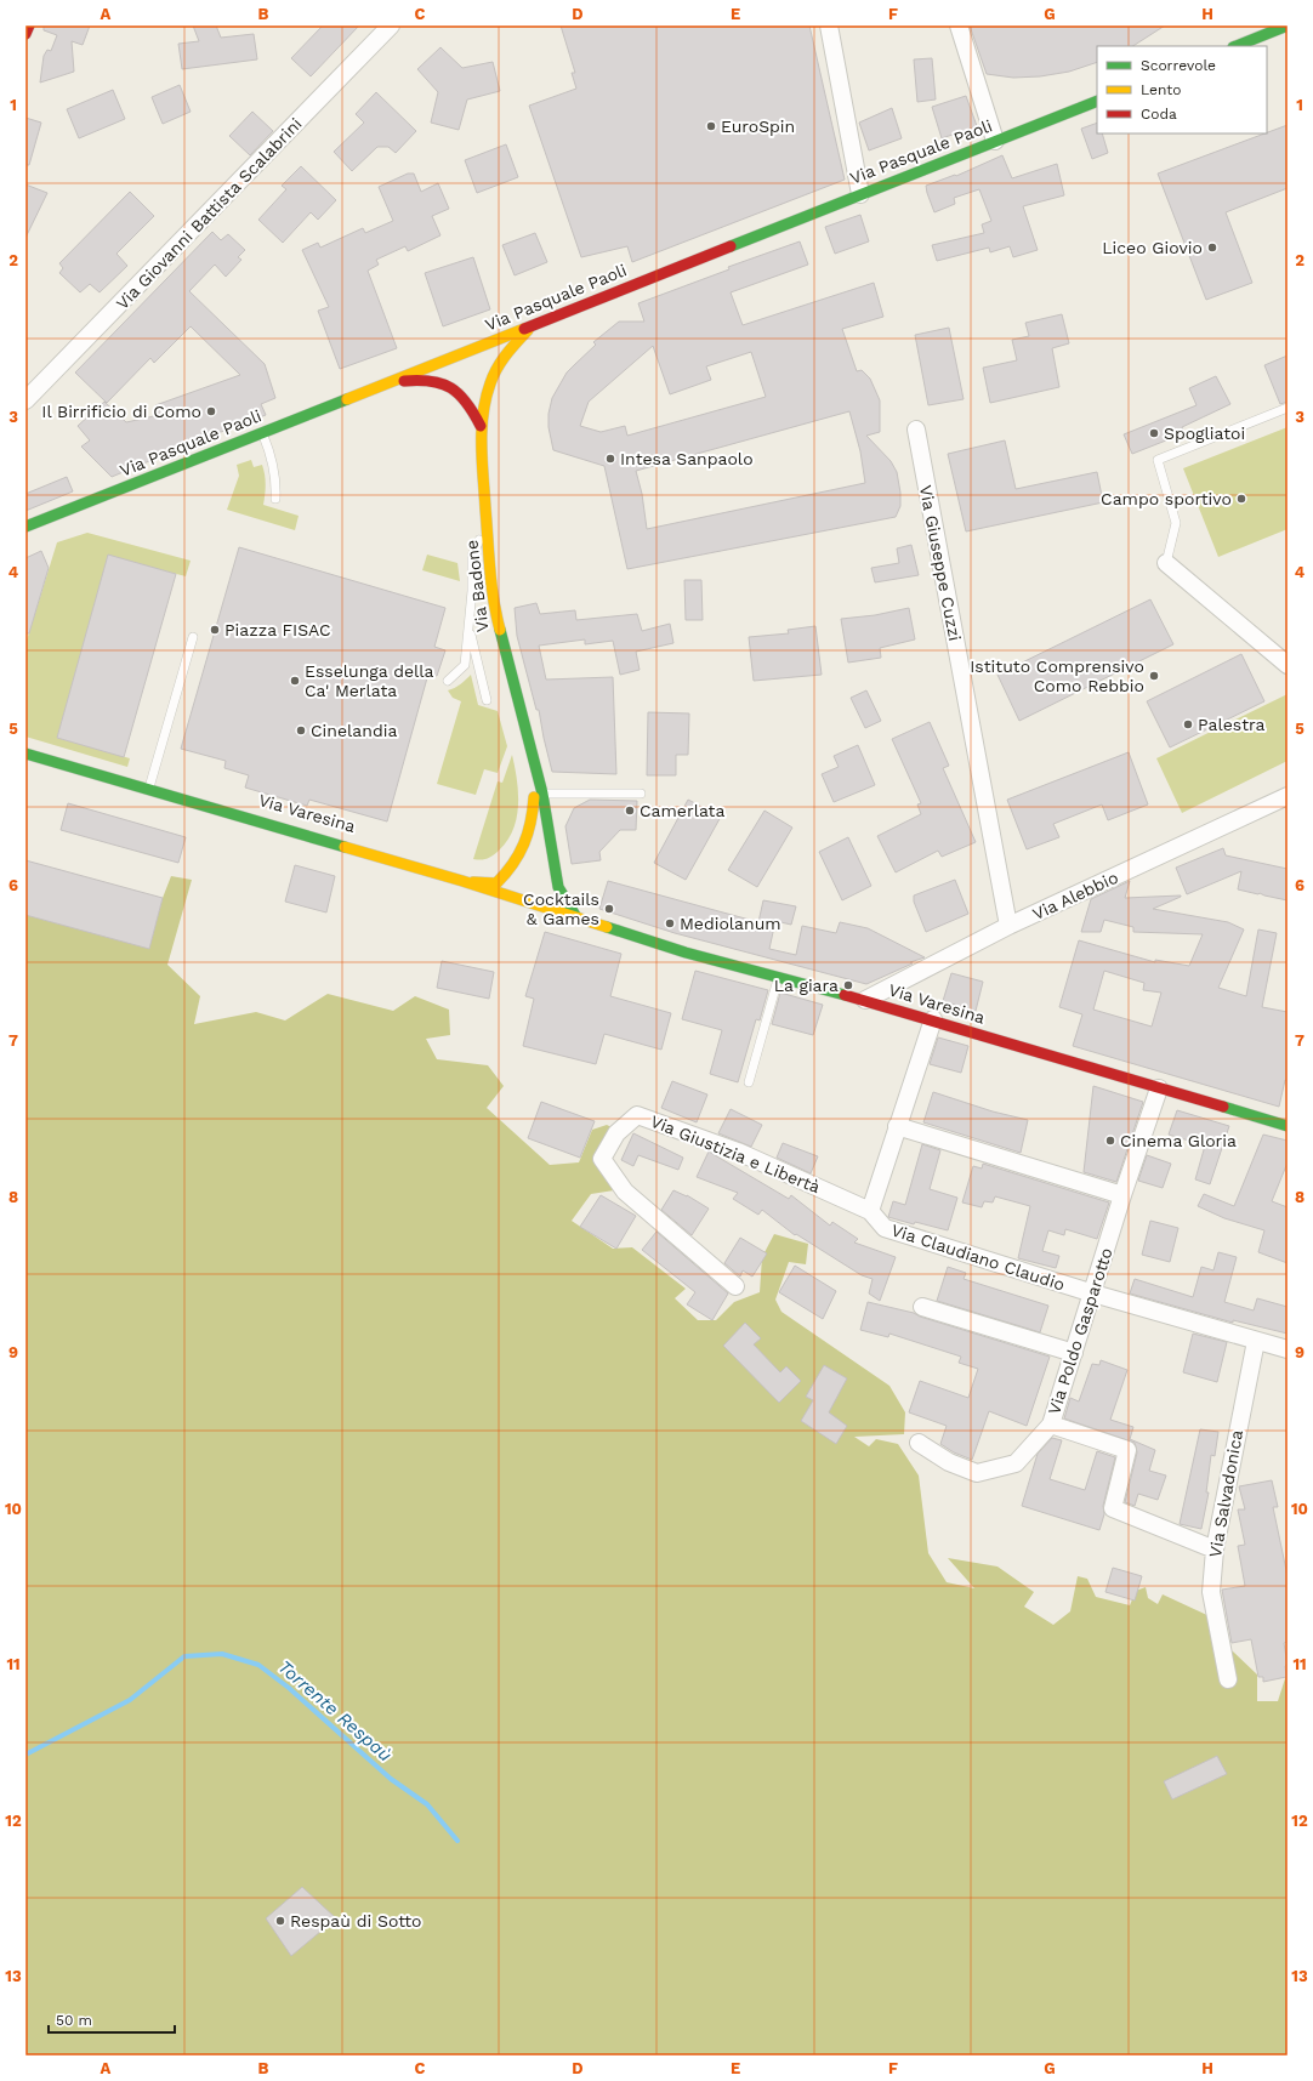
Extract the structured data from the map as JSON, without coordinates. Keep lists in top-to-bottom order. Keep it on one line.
{"streets":{"main road":["Via Pasquale Paoli","Via Badone","Via Varesina"],"street":["Via Giovanni Battista Scalabrini","Via Giuseppe Cuzzi","Via Alebbio","Via Giustizia e Libertà","Via Claudiano Claudio","Via Poldo Gasparotto","Via Salvadonica"]},"crossings":[["Via Pasquale Paoli","Via Badone"],["Via Giuseppe Cuzzi","Via Alebbio"],["Via Badone","Via Varesina"],["Via Varesina","Via Alebbio"],["Via Varesina","Via Poldo Gasparotto"],["Via Giustizia e Libertà","Via Claudiano Claudio"],["Via Claudiano Claudio","Via Poldo Gasparotto"],["Via Claudiano Claudio","Via Salvadonica"]],"water":["Torrente Respaù"],"places":["EuroSpin","Liceo Giovio","Il Birrificio di Como","Spogliatoi","Intesa Sanpaolo","Campo sportivo","Piazza FISAC","Istituto Comprensivo Como Rebbio","Esselunga della Ca' Merlata","Palestra","Cinelandia","Camerlata","Cocktails & Games","Mediolanum","La giara","Cinema Gloria","Respaù di Sotto"],"legend":["Scorrevole","Lento","Coda"],"scale_bar":"50 m","grid":{"columns":["A","B","C","D","E","F","G","H"],"rows":["1","2","3","4","5","6","7","8","9","10","11","12","13"]}}
